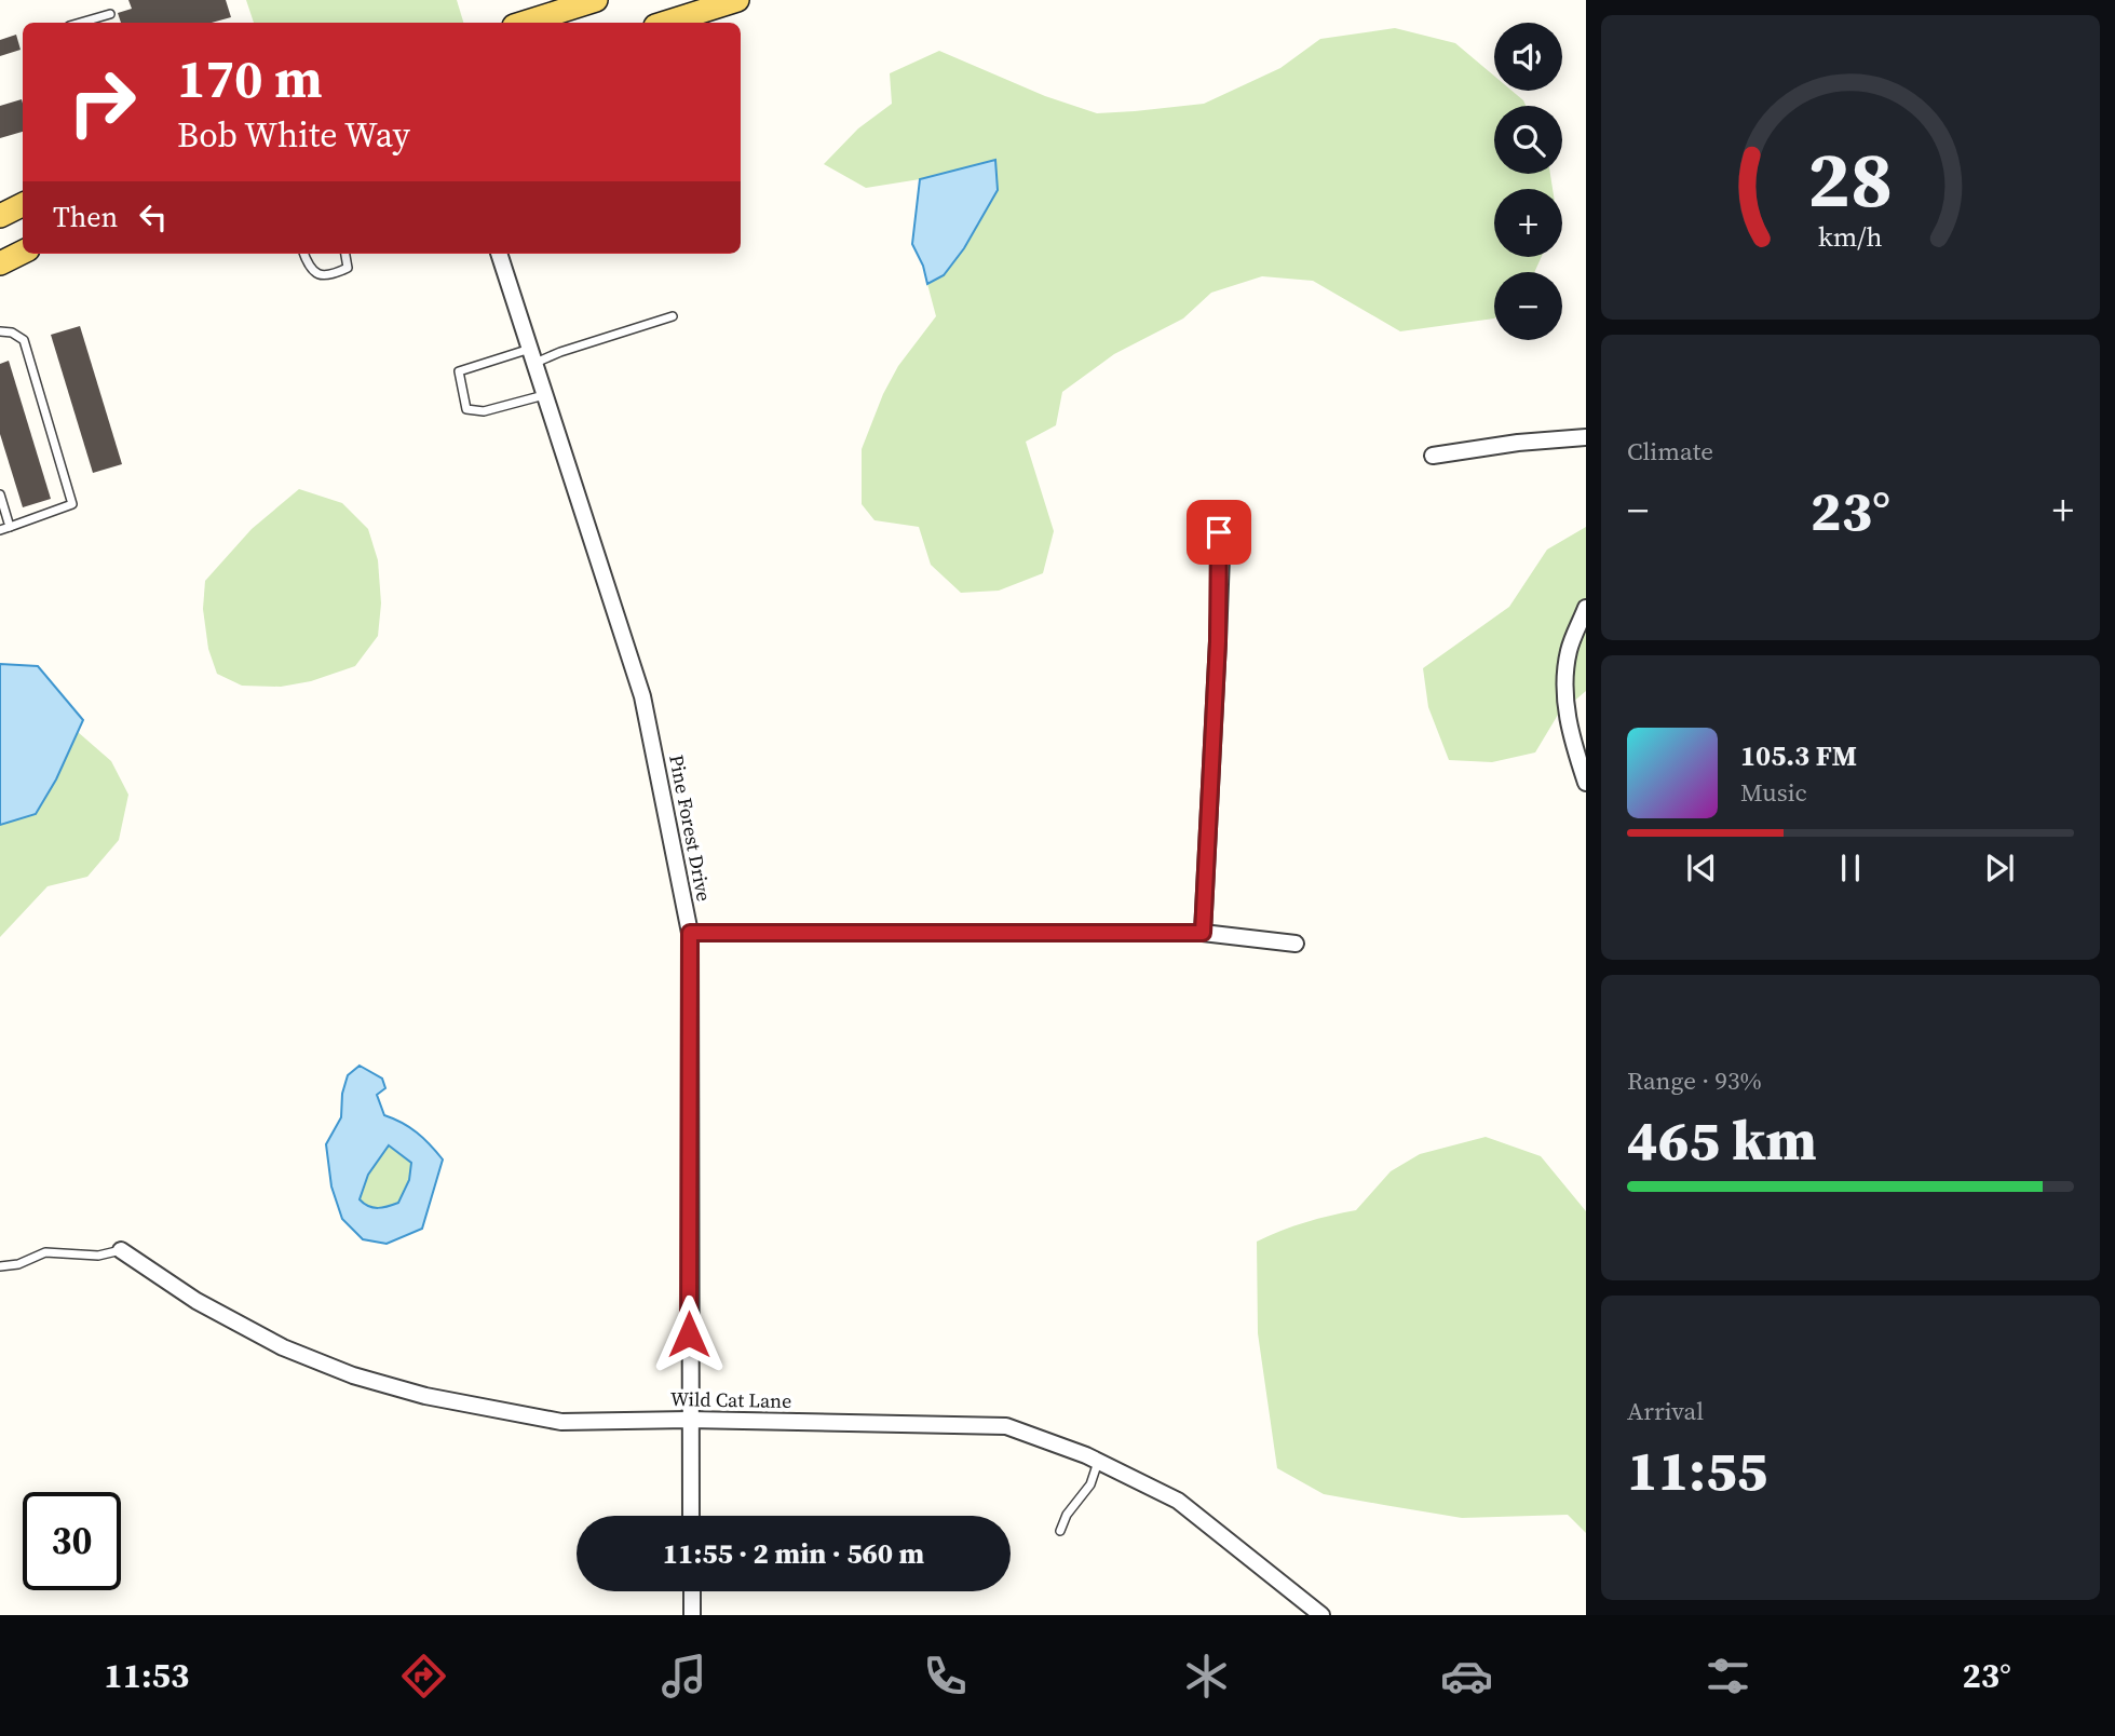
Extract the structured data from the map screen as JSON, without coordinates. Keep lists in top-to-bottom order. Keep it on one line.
{"streets":{"street":["Pine Forest Drive","Wild Cat Lane"]},"crossings":[["Pine Forest Drive","Wild Cat Lane"]],"page":{"map_buttons":["+","−"],"turn":["170 m","Bob White Way"],"then":"Then","tile":["Climate",["Range · 93%","465 km"],["Arrival","11:55"]],"heat":["−","23°","+"],"song":["105.3 FM","Music"],"limit":"30","trip":"11:55 · 2 min · 560 m","tabs":["11:53","23°"],"gauge":["28","km/h"]}}
